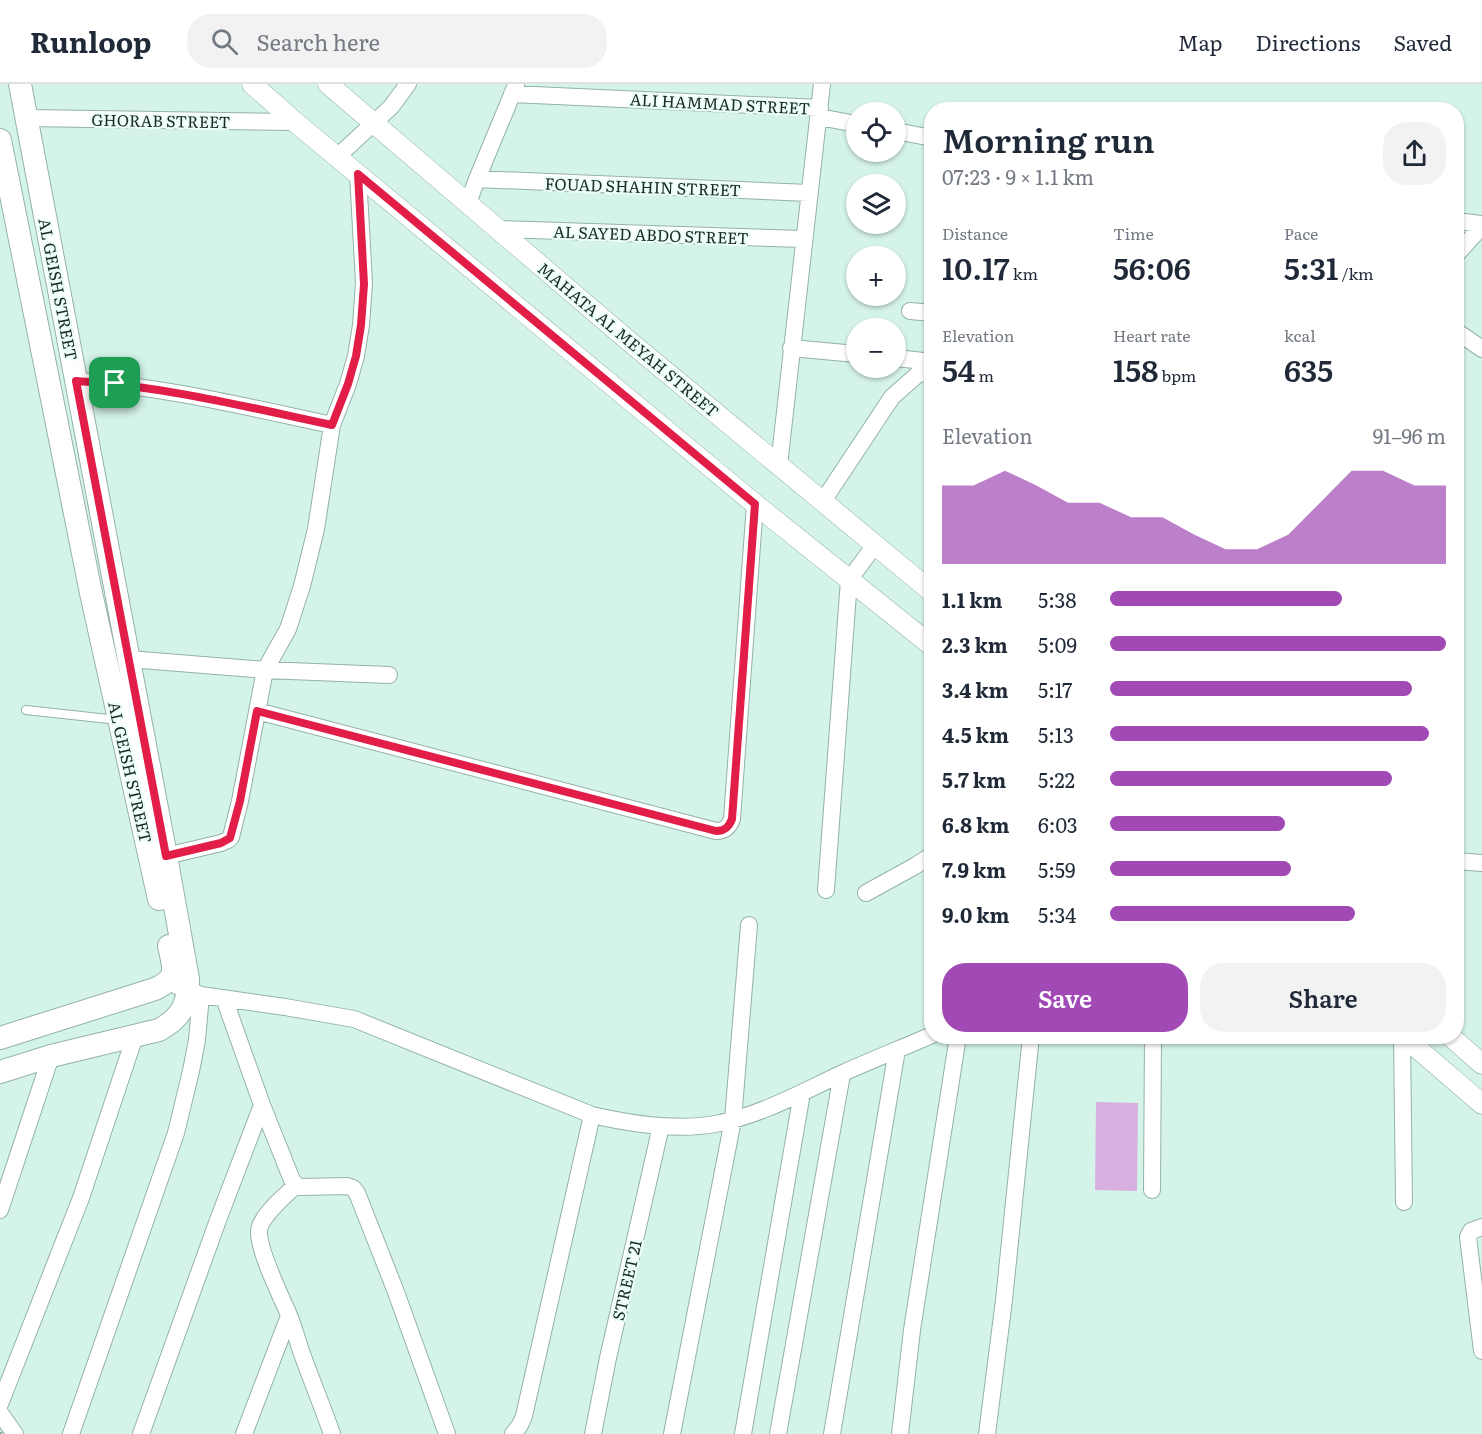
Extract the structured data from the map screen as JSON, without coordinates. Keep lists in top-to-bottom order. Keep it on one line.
{"streets":{"main road":["AL GEISH STREET"],"street":["ALI HAMMAD STREET","GHORAB STREET","FOUAD SHAHIN STREET","AL SAYED ABDO STREET","MAHATA AL MEYAH STREET","STREET 21"]},"crossings":[["GHORAB STREET","AL GEISH STREET"],["AL SAYED ABDO STREET","MAHATA AL MEYAH STREET"]],"page":{"header":"Runloop","search":"Search here","nav":["Map","Directions","Saved"],"map_buttons":["+","−"],"heading":["Morning run","07:23 · 9 × 1.1 km"],"stats":[["Distance","10.17 km"],["Time","56:06"],["Pace","5:31 /km"],["Elevation","54 m"],["Heart rate","158 bpm"],["kcal","635"]],"chart":["Elevation","91–96 m"],"list":[{"name":"1.1 km","note":"5:38"},{"name":"2.3 km","note":"5:09"},{"name":"3.4 km","note":"5:17"},{"name":"4.5 km","note":"5:13"},{"name":"5.7 km","note":"5:22"},{"name":"6.8 km","note":"6:03"},{"name":"7.9 km","note":"5:59"},{"name":"9.0 km","note":"5:34"}],"buttons":["Save","Share"]}}
